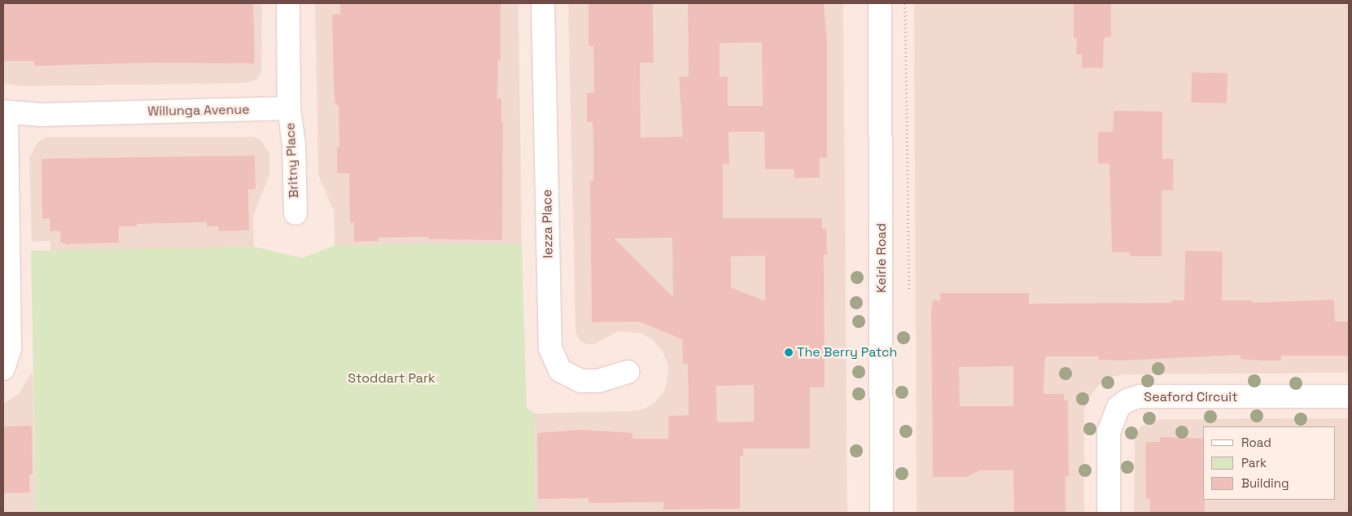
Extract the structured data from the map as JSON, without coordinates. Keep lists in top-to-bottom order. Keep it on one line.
{"streets":{"street":["Willunga Avenue","Britny Place","Iezza Place","Keirle Road","Seaford Circuit"]},"crossings":[["Willunga Avenue","Britny Place"]],"parks":["Stoddart Park"],"places":["The Berry Patch"],"legend":["Road","Park","Building"]}
